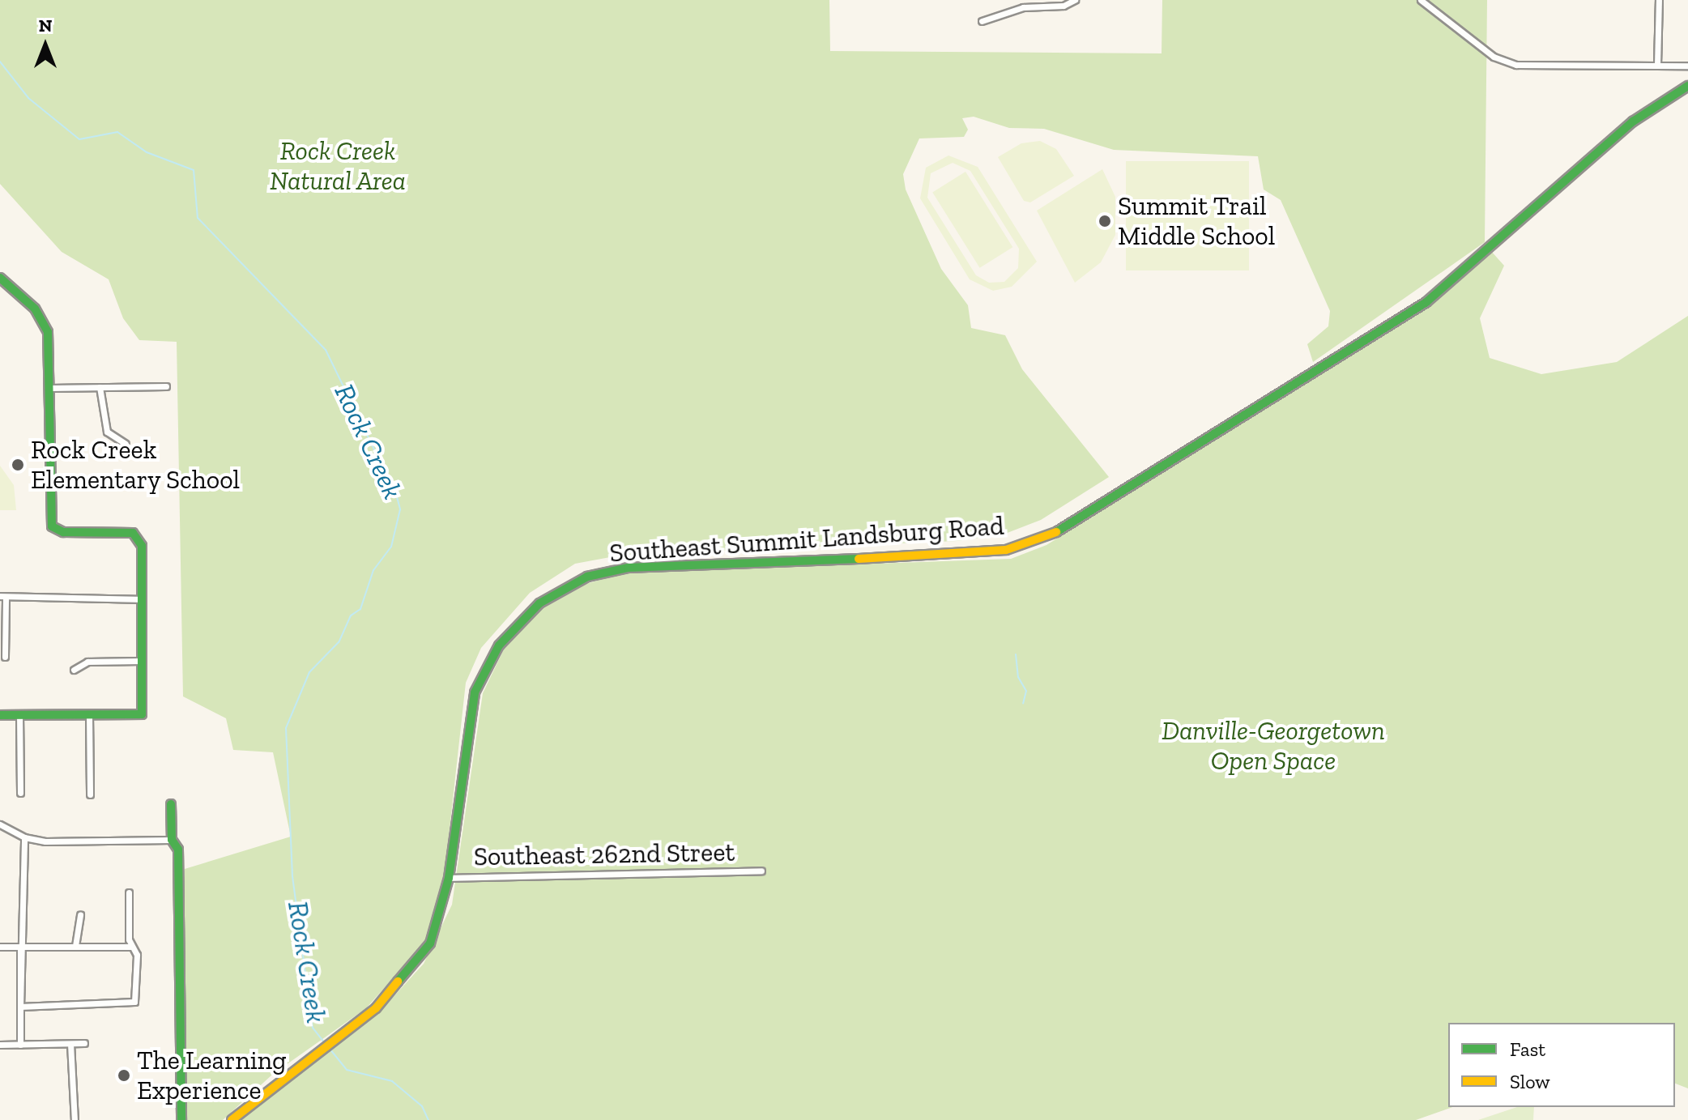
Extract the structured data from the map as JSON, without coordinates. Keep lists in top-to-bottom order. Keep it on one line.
{"streets":{"street":["Southeast Summit Landsburg Road","Southeast 262nd Street"]},"crossings":[["Southeast Summit Landsburg Road","Southeast 262nd Street"]],"water":["Rock Creek"],"parks":["Rock Creek Natural Area","Danville-Georgetown Open Space"],"places":["Summit Trail Middle School","Rock Creek Elementary School","The Learning Experience"],"legend":["Fast","Slow"],"north":"top"}
